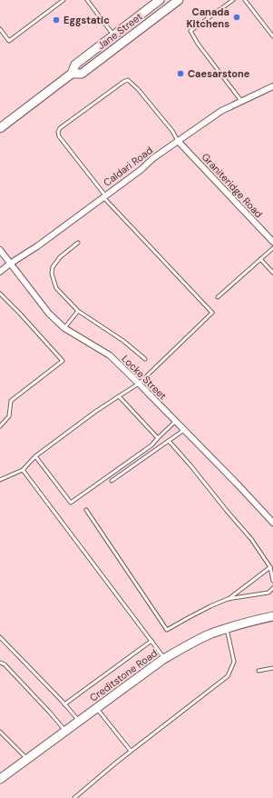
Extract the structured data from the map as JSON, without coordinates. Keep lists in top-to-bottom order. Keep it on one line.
{"streets":{"main road":["Jane Street","Creditstone Road"],"street":["Caldari Road","Graniteridge Road","Locke Street"]},"crossings":[["Caldari Road","Graniteridge Road"],["Caldari Road","Locke Street"]],"places":["Canada Kitchens","Eggstatic","Caesarstone"]}
